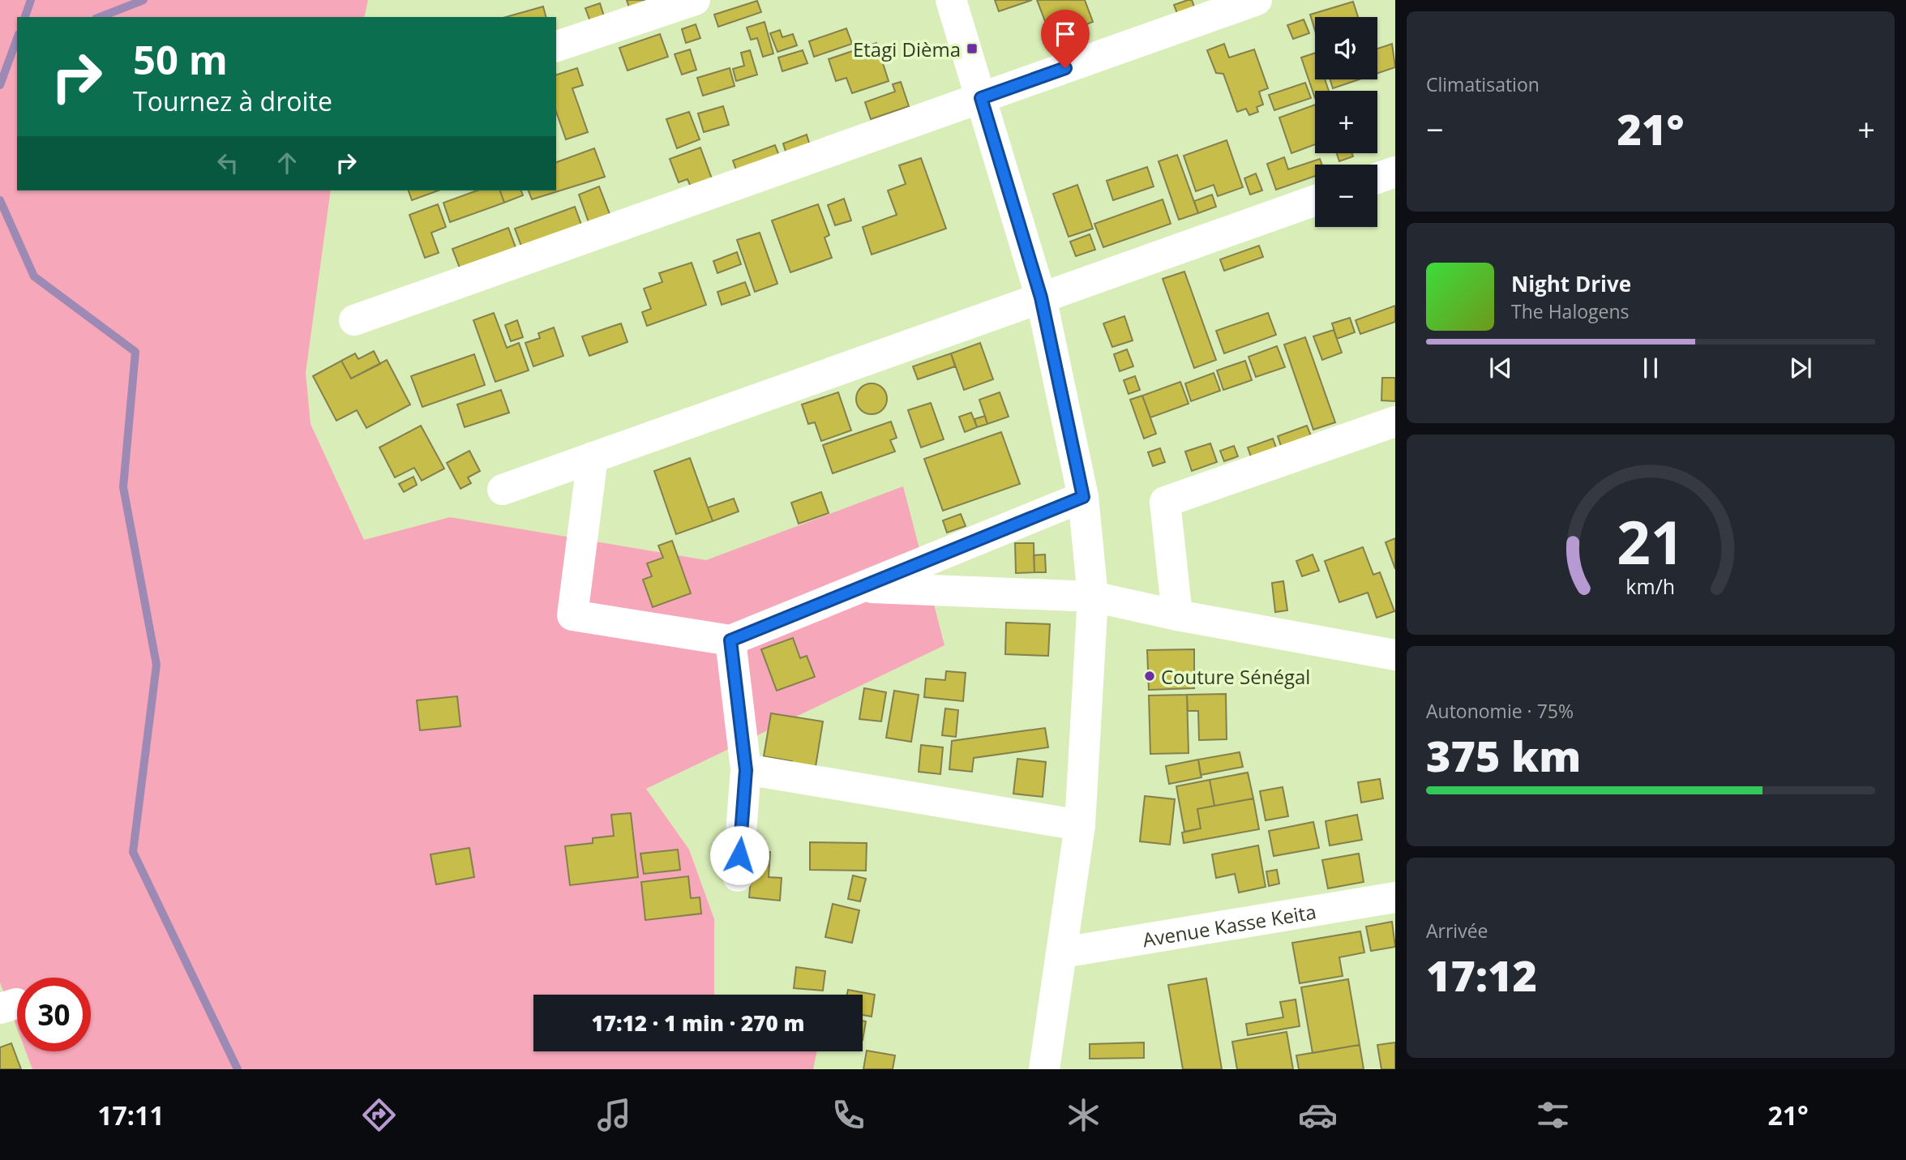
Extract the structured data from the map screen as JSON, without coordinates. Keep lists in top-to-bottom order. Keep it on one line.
{"streets":{"street":["Avenue Kasse Keita"]},"places":{"transit":["Etagi Dièma"],"other":["Couture Sénégal"]},"page":{"tile":["Climatisation",["Autonomie · 75%","375 km"],["Arrivée","17:12"]],"map_buttons":["+","−"],"turn":["50 m","Tournez à droite"],"heat":["−","21°","+"],"song":["Night Drive","The Halogens"],"limit":"30","trip":"17:12 · 1 min · 270 m","tabs":["17:11","21°"],"gauge":["21","km/h"]}}
